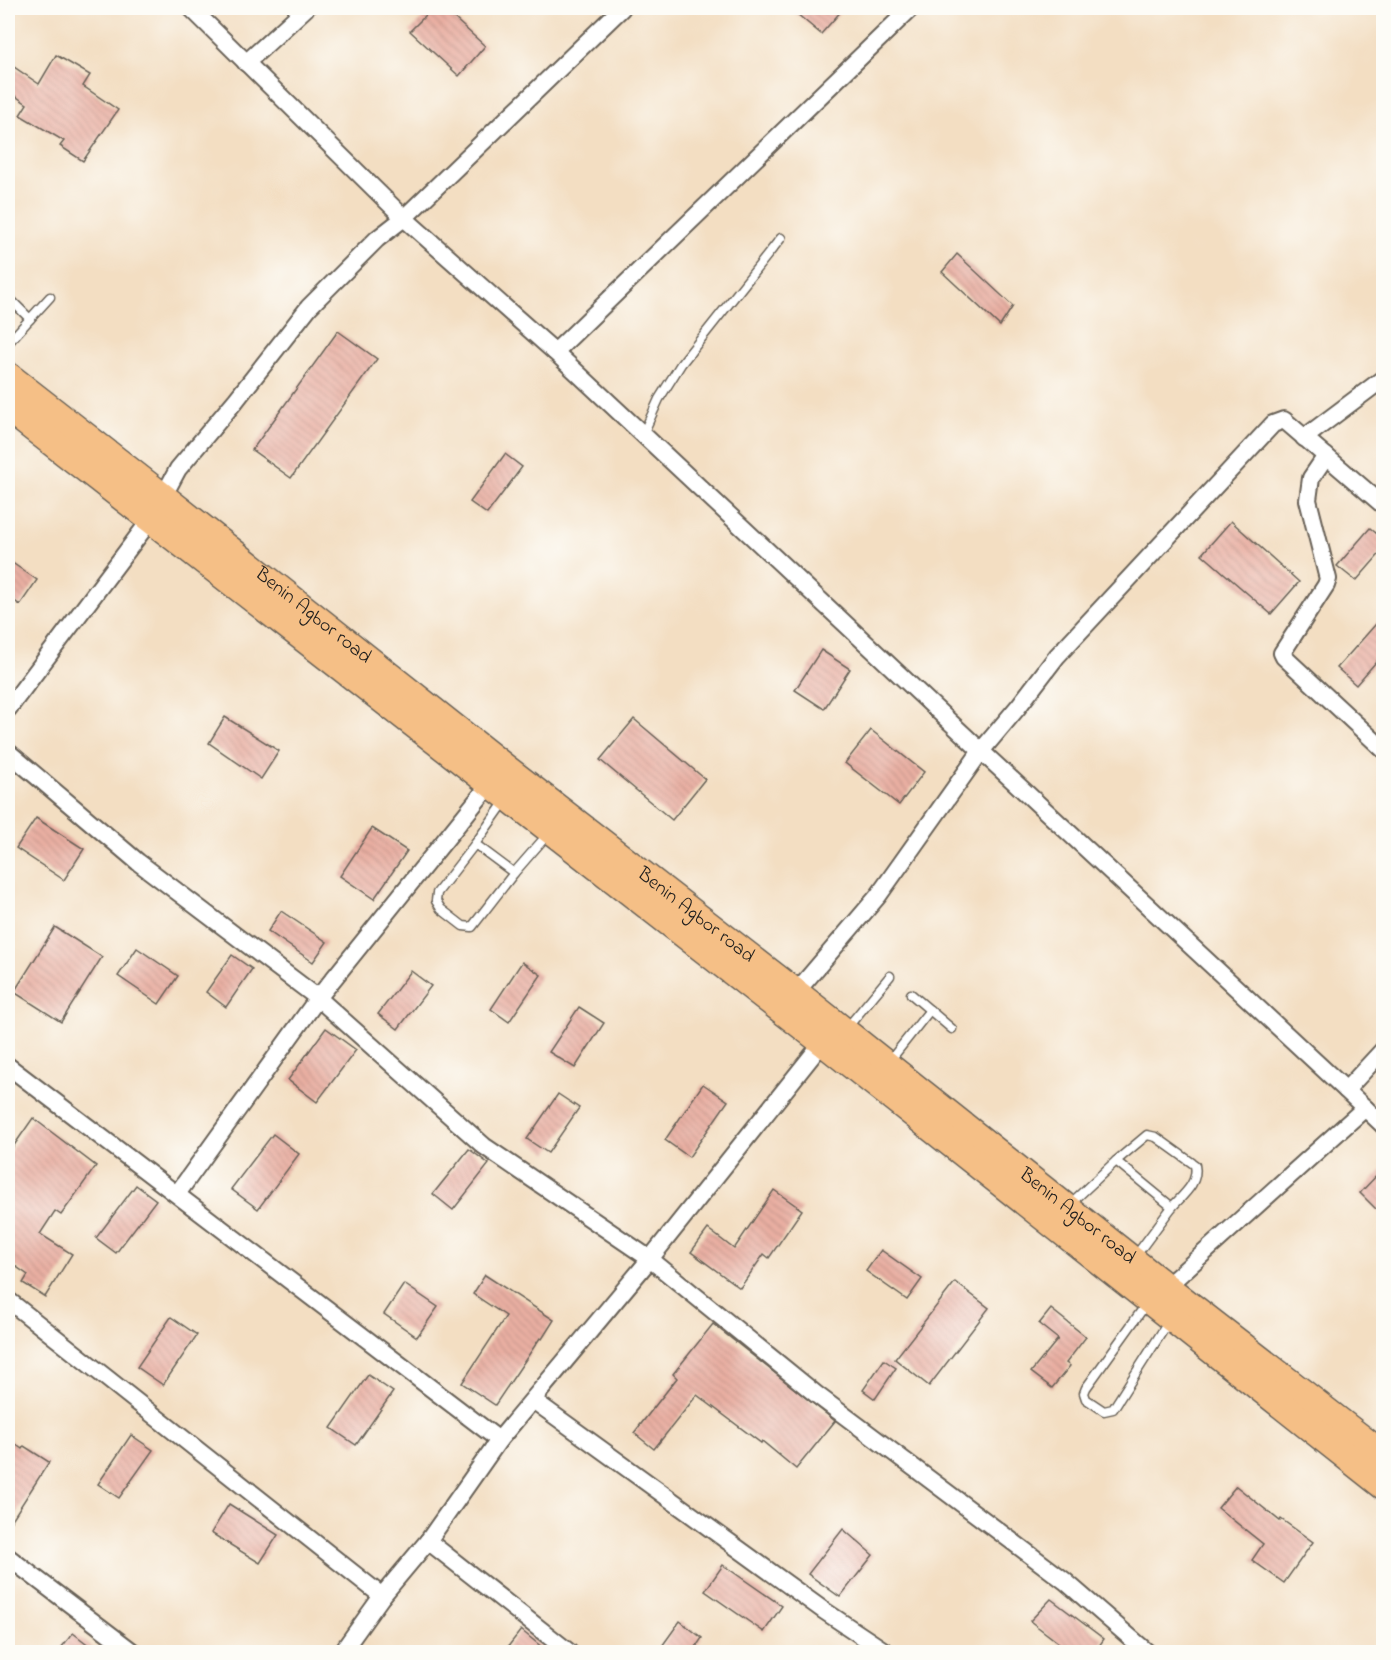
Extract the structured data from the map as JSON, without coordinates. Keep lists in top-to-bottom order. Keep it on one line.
{"streets":{"highway":["Benin Agbor road"]}}
